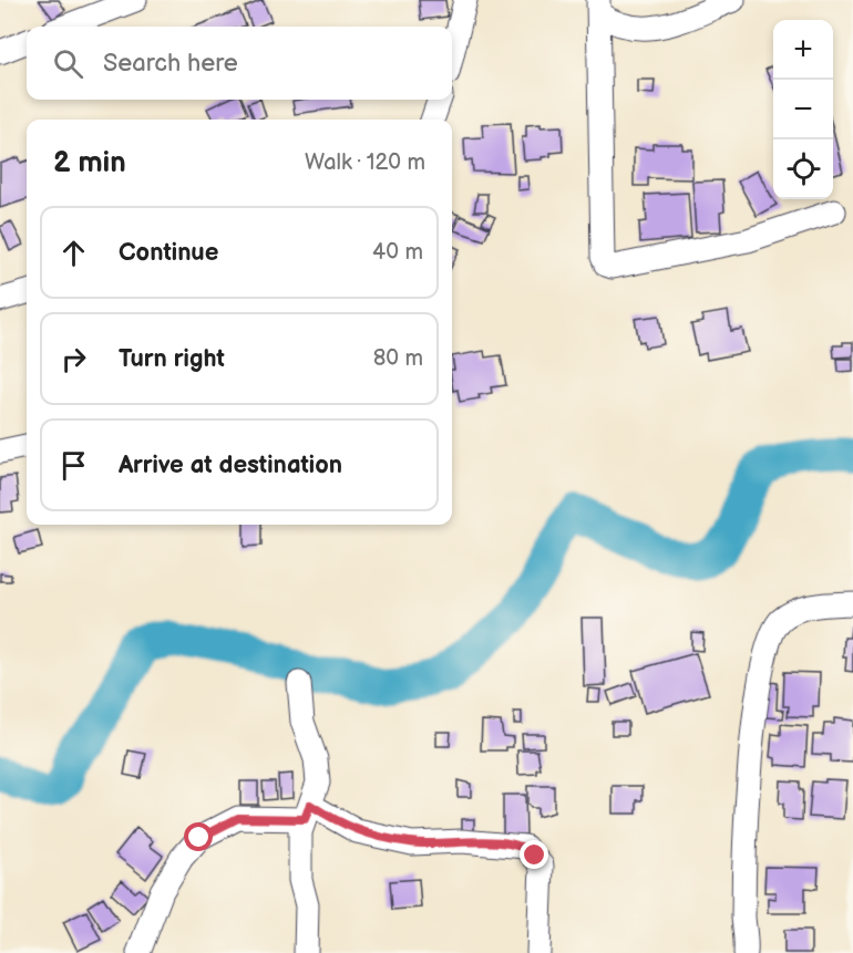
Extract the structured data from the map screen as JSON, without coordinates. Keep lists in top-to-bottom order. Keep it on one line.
{"page":{"map_buttons":["+","−"],"search":"Search here","heading":["2 min","Walk · 120 m"],"list":[["Continue","40 m"],["Turn right","80 m"],"Arrive at destination"]}}
